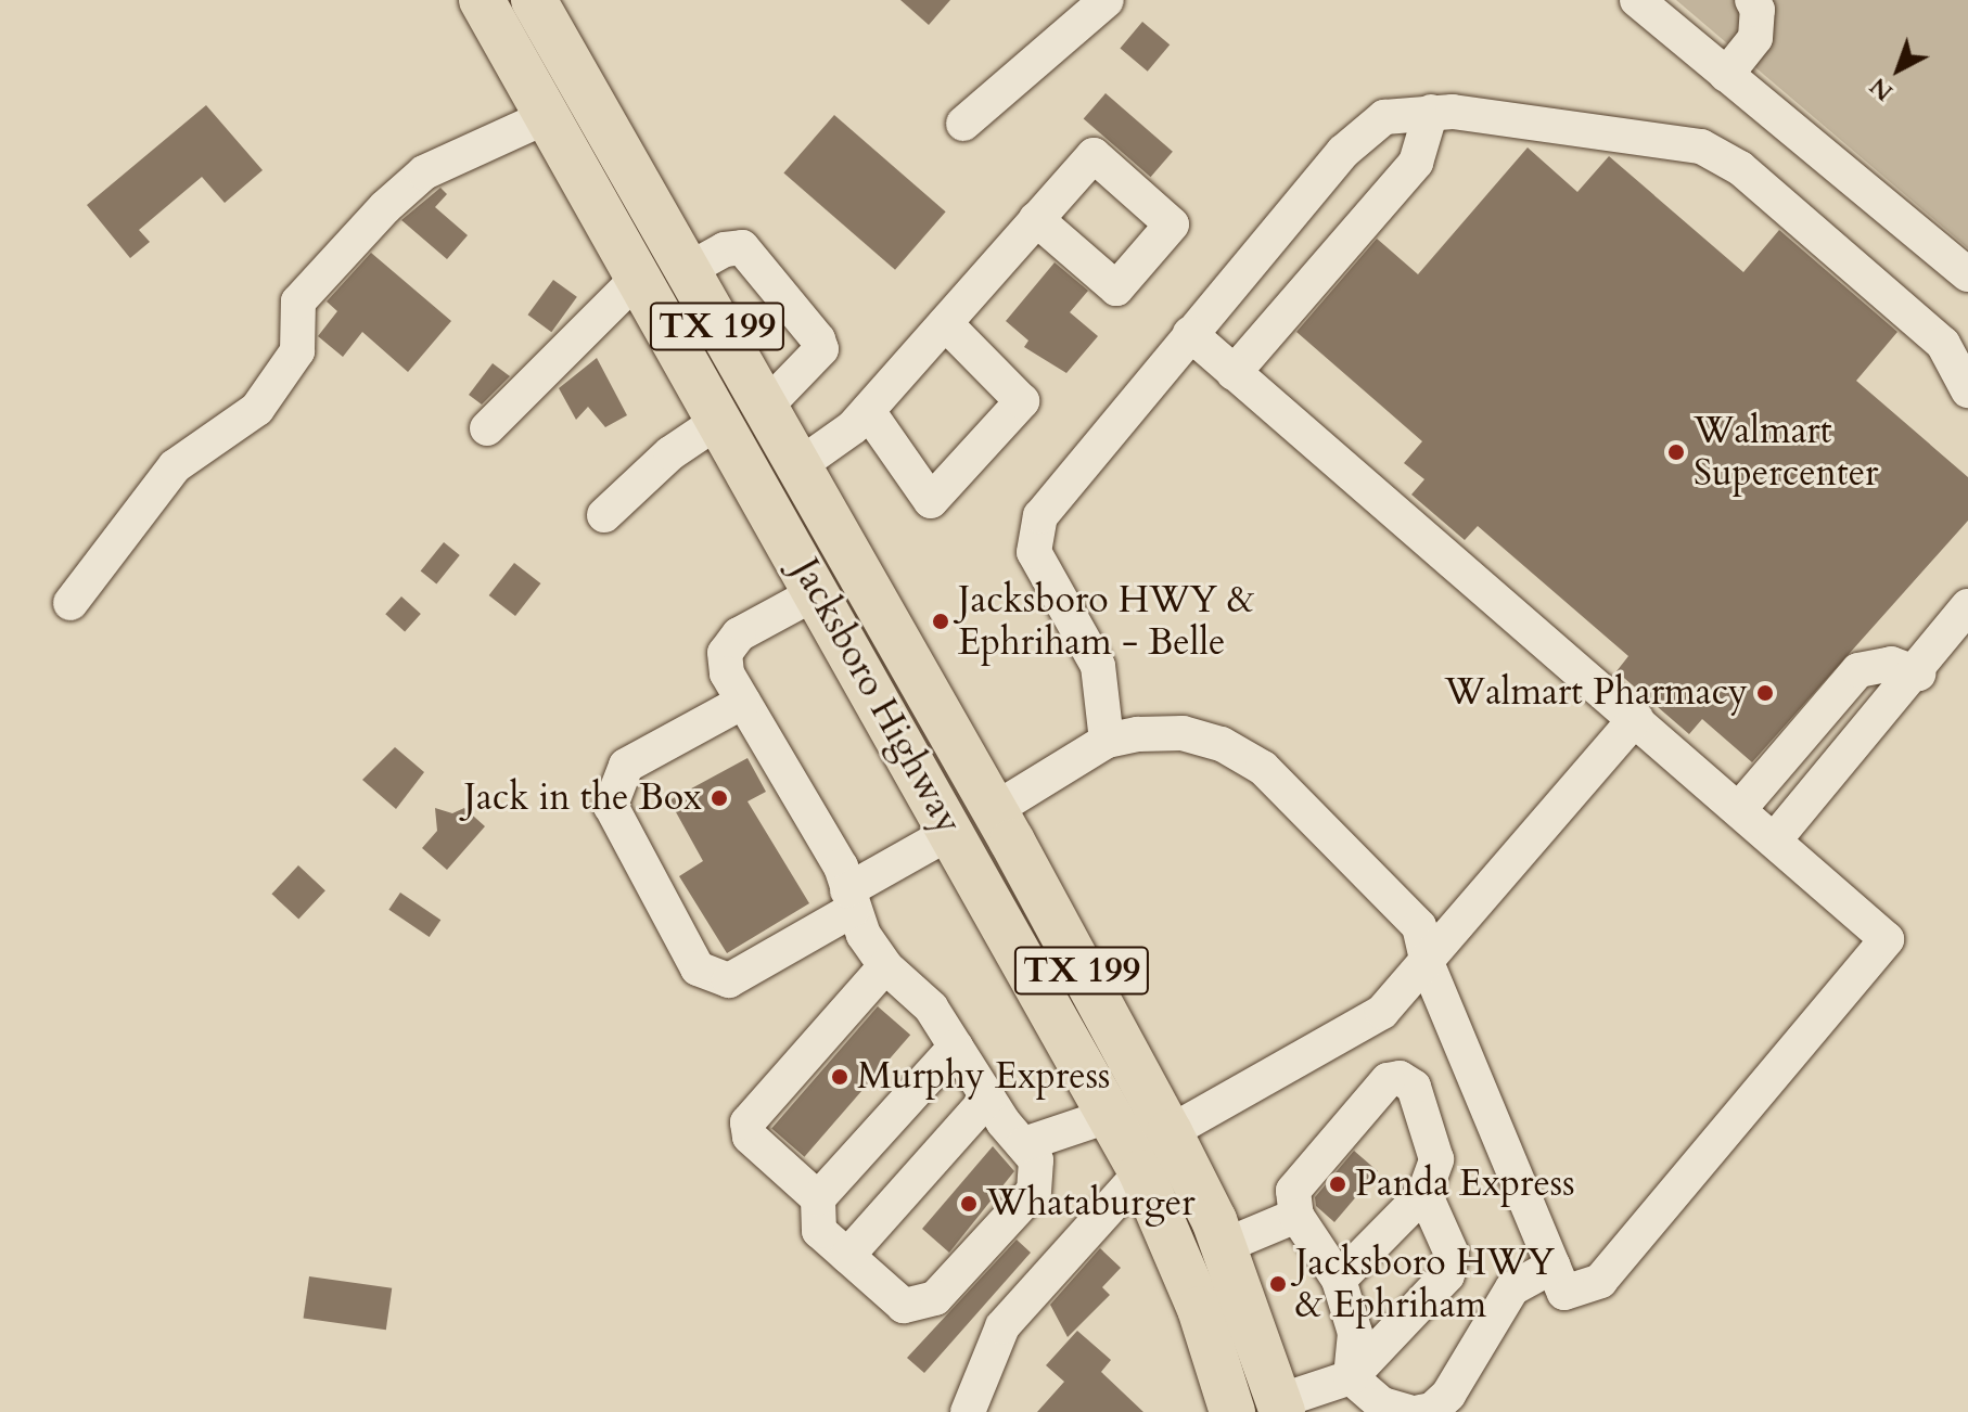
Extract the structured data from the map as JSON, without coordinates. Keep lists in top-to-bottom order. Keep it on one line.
{"streets":{"main road":["TX 199","Jacksboro Highway"]},"places":["Walmart Supercenter","Jacksboro HWY & Ephriham - Belle","Walmart Pharmacy","Jack in the Box","Murphy Express","Panda Express","Whataburger","Jacksboro HWY & Ephriham"],"north":"bottom left"}
